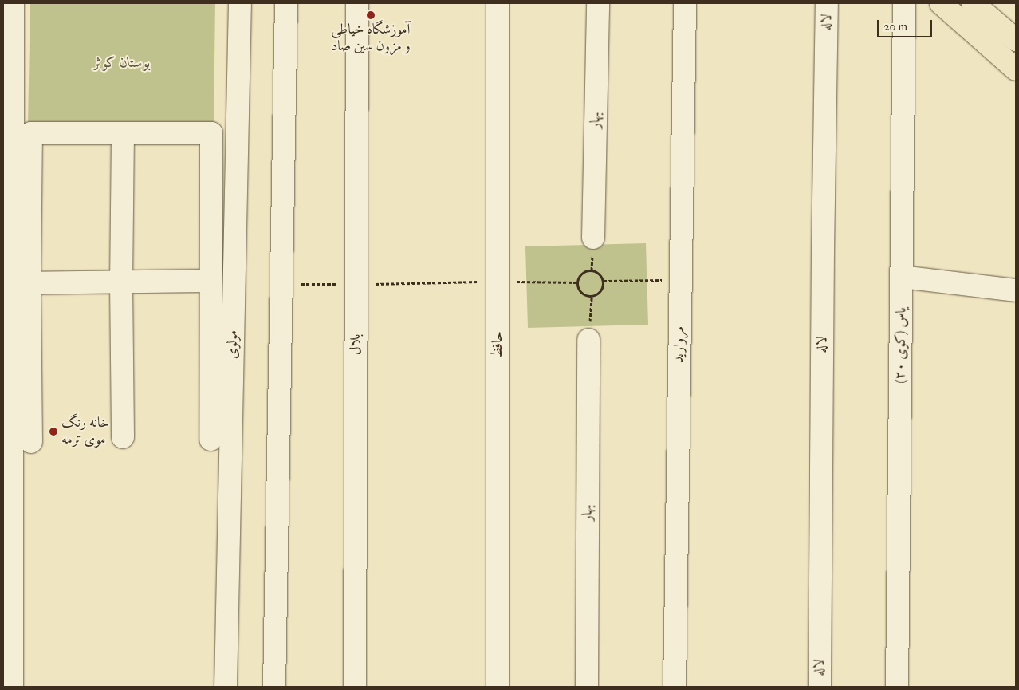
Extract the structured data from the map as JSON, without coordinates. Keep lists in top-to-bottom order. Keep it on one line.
{"streets":{"street":["لاله","بهار","مولوی","بلال","حافظ","مروارید","یاس (کوی ۲۰)"]},"parks":["بوستان کوثر"],"places":["آموزشگاه خیاطی و مزون سین صاد","خانه رنگ موی ترمه"],"scale_bar":"20 m"}
